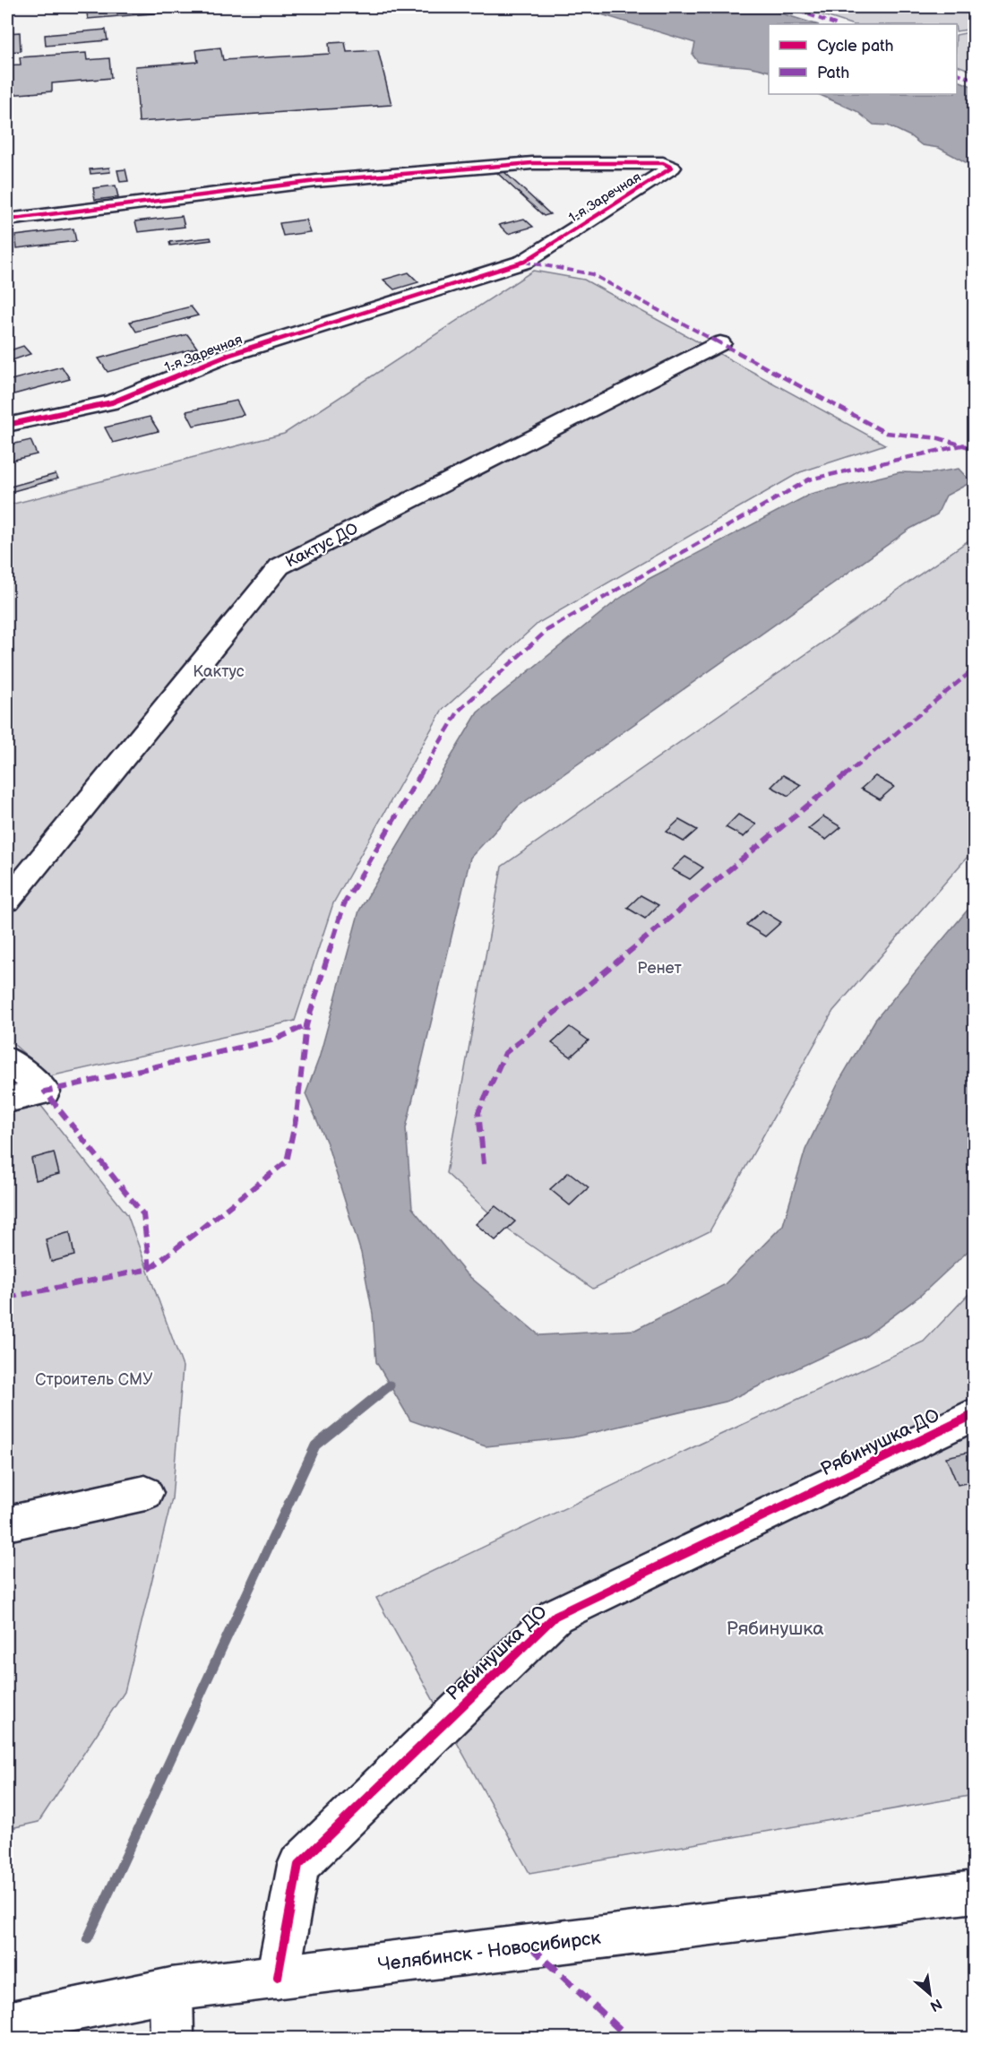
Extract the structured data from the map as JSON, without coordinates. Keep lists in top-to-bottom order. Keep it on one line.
{"streets":{"main road":["1-я Заречная","Кактус ДО","Рябинушка ДО","Челябинск - Новосибирск"]},"crossings":[["Рябинушка ДО","Челябинск - Новосибирск"]],"parks":["Кактус","Ренет","Строитель СМУ","Рябинушка"],"legend":["Cycle path","Path"],"north":"bottom right"}
